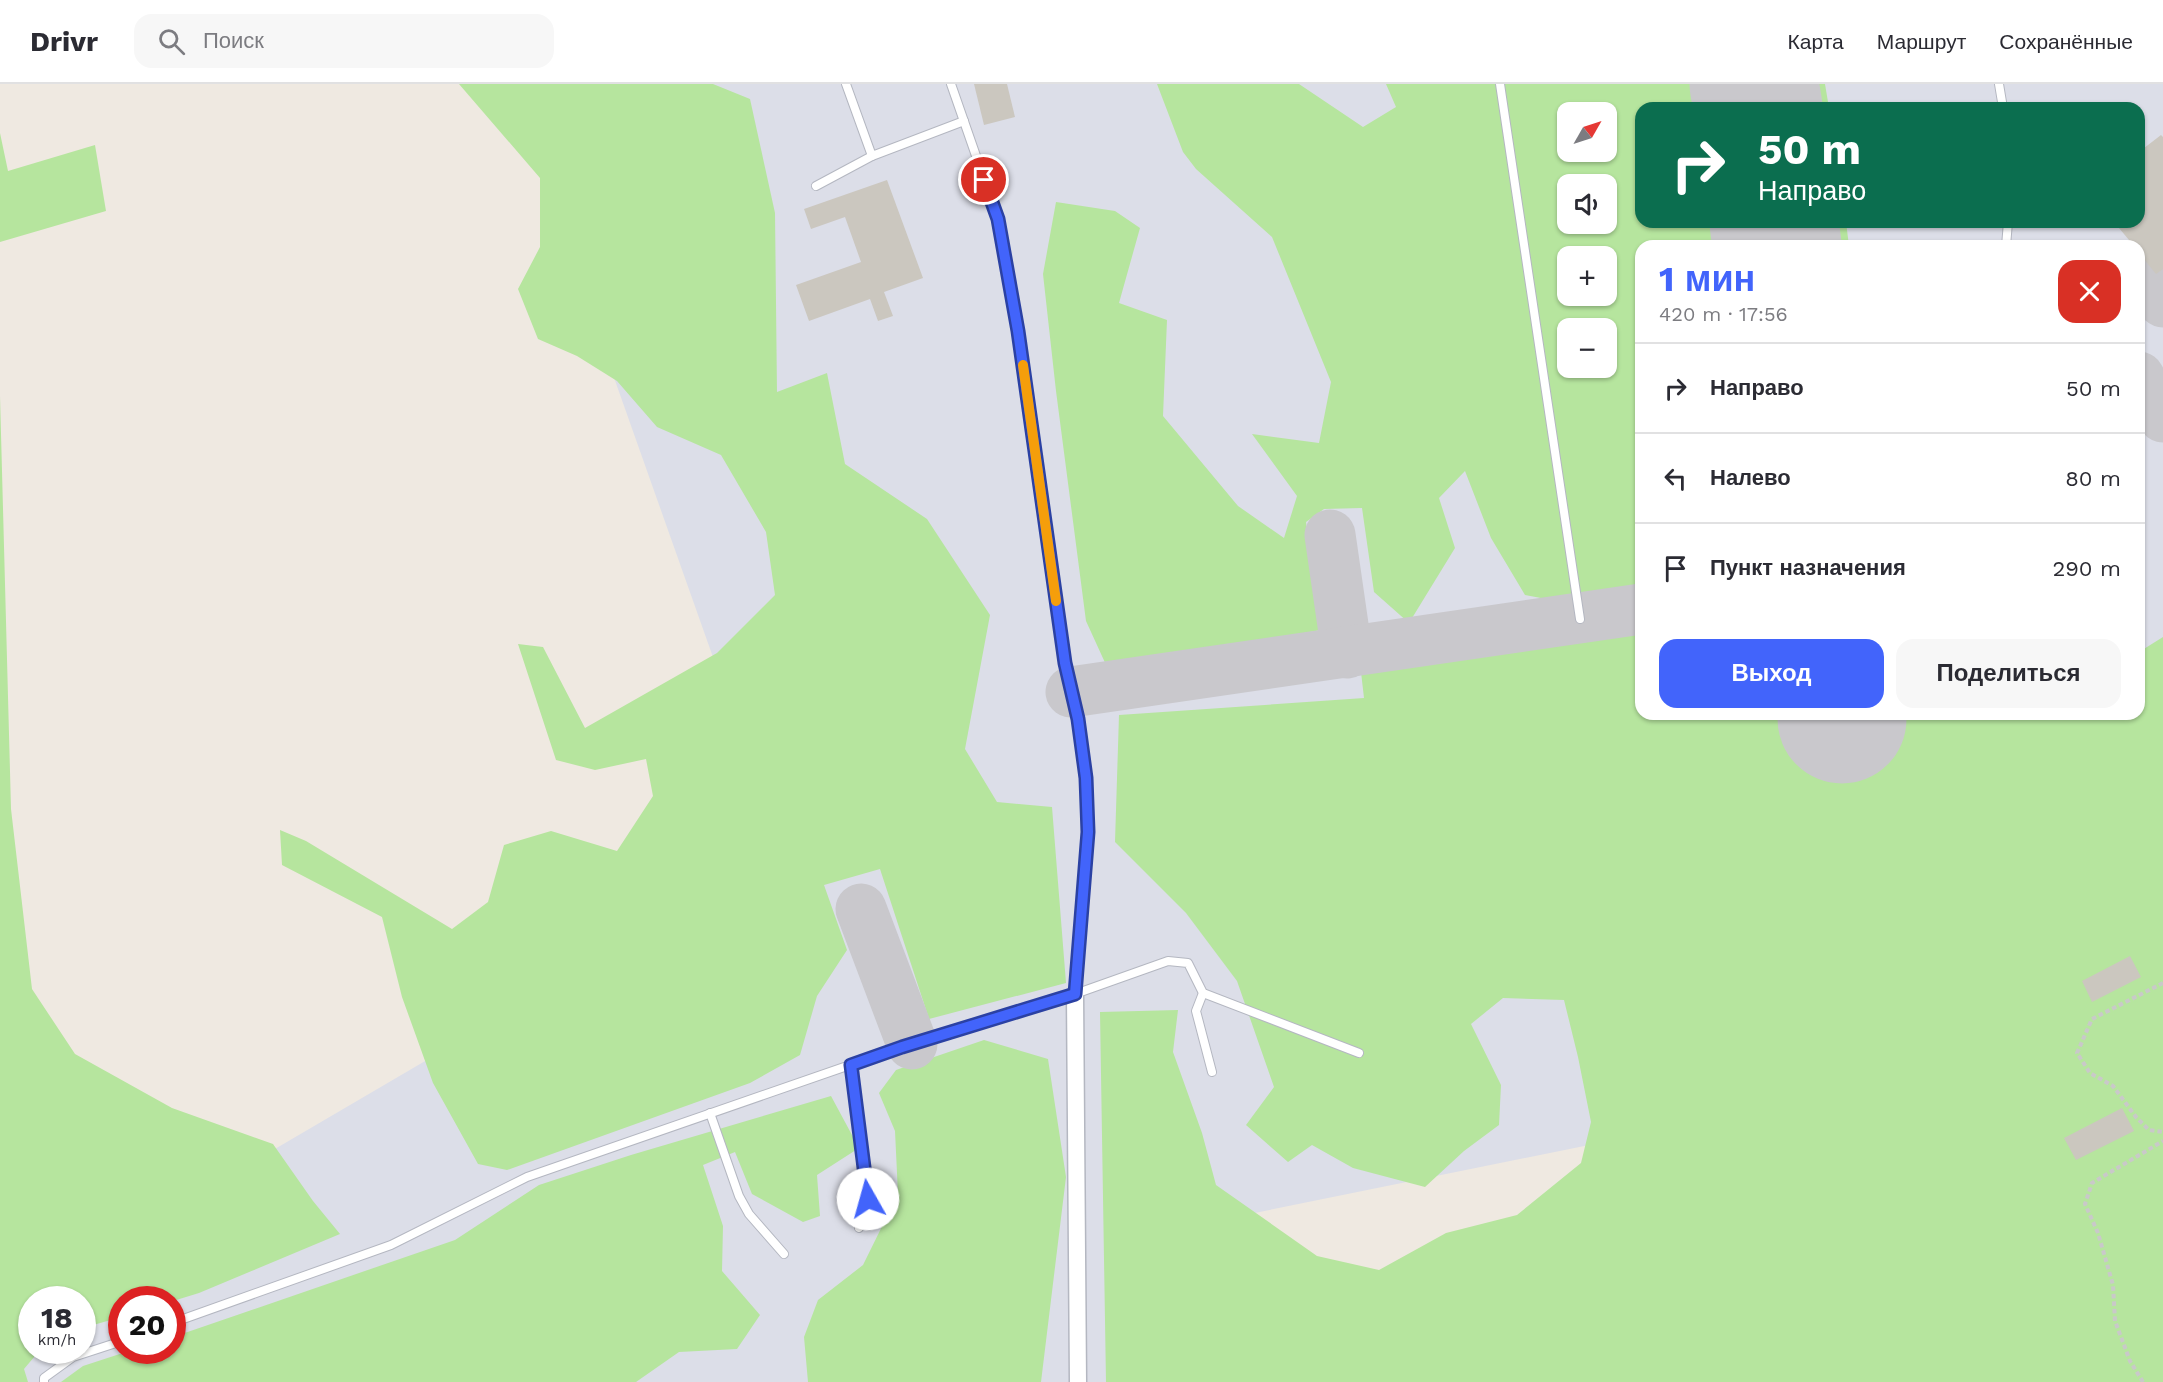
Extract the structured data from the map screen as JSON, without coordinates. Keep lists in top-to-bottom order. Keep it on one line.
{"north":"top right","page":{"header":"Drivr","search":"Поиск","nav":["Карта","Маршрут","Сохранённые"],"map_buttons":["+","−"],"turn":["50 m","Направо"],"heading":["1 мин","420 m · 17:56"],"list":[{"name":"Направо","value":"50 m"},{"name":"Налево","value":"80 m"},{"name":"Пункт назначения","value":"290 m"}],"buttons":["Выход","Поделиться"],"speed":"18 km/h","limit":"20"}}
